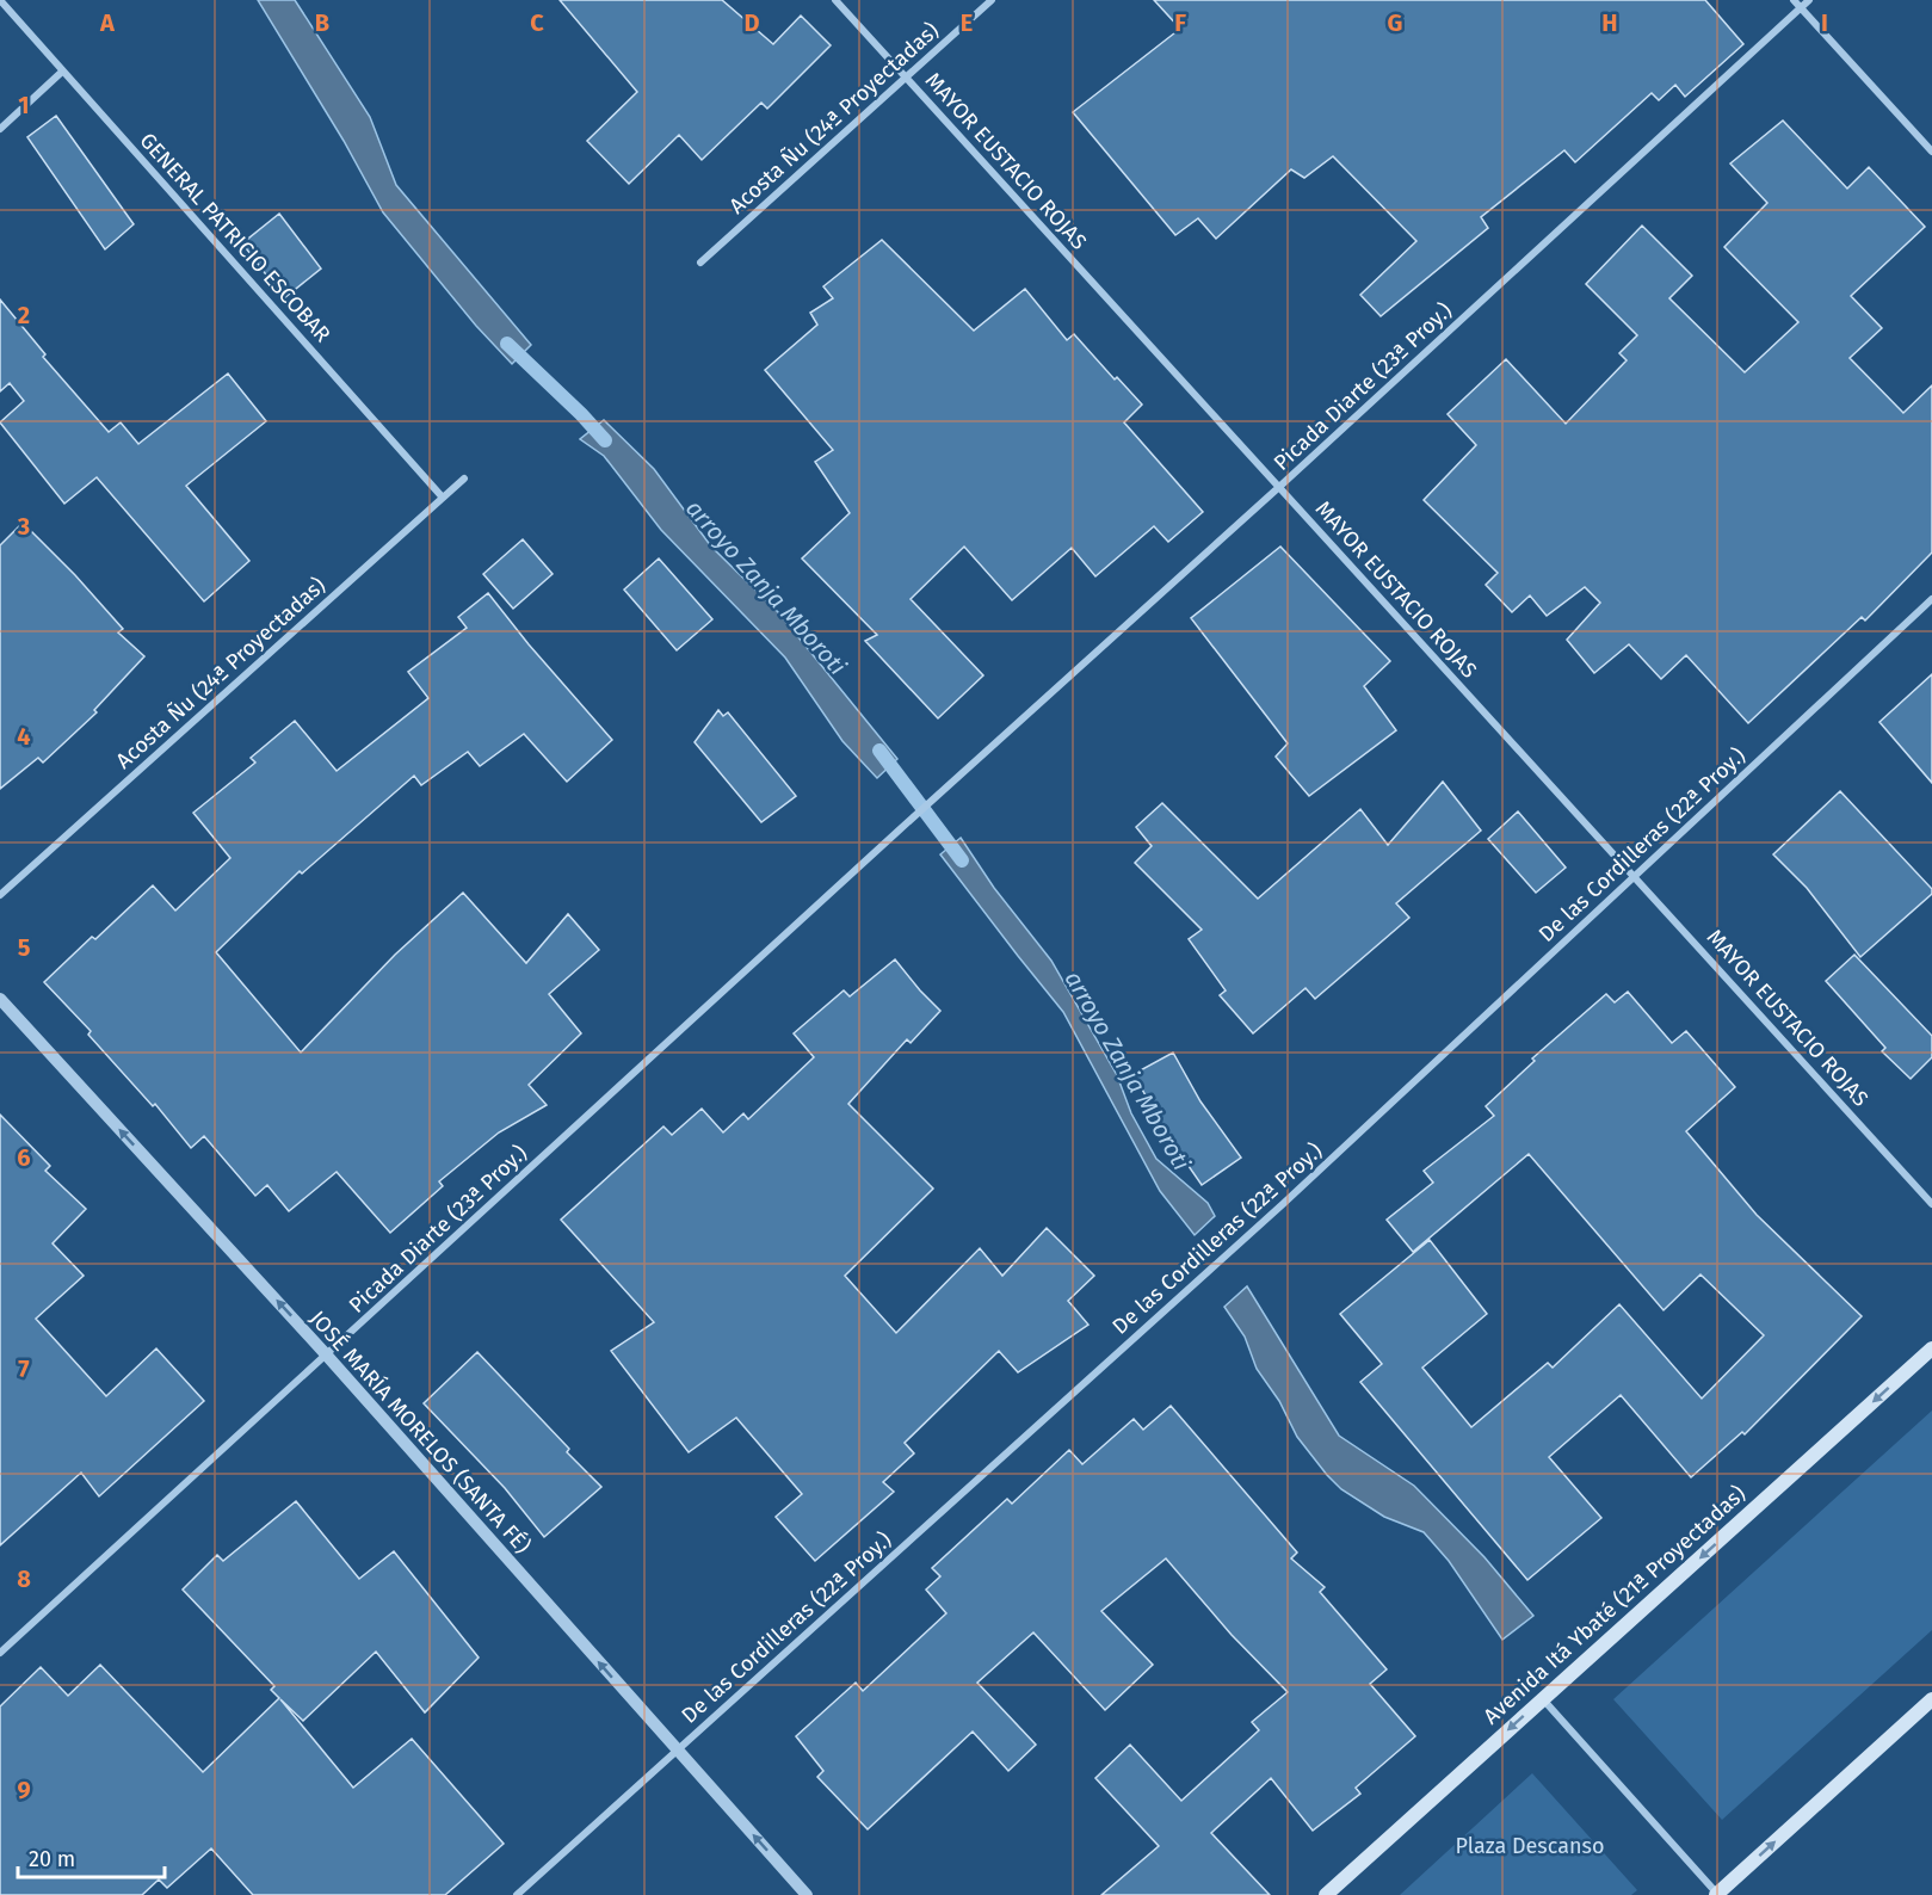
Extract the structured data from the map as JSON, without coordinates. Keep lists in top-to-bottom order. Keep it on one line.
{"streets":{"main road":["Avenida Itá Ybaté (21ª Proyectadas)"],"street":["Acosta Ñu (24ª Proyectadas)","MAYOR EUSTACIO ROJAS","GENERAL PATRICIO ESCOBAR","Picada Diarte (23ª Proy.)","De las Cordilleras (22ª Proy.)","JOSÉ MARÍA MORELOS (SANTA FÉ)"]},"crossings":[["Acosta Ñu (24ª Proyectadas)","MAYOR EUSTACIO ROJAS"],["Acosta Ñu (24ª Proyectadas)","GENERAL PATRICIO ESCOBAR"],["MAYOR EUSTACIO ROJAS","Picada Diarte (23ª Proy.)"],["MAYOR EUSTACIO ROJAS","De las Cordilleras (22ª Proy.)"],["Picada Diarte (23ª Proy.)","JOSÉ MARÍA MORELOS (SANTA FÉ)"],["De las Cordilleras (22ª Proy.)","JOSÉ MARÍA MORELOS (SANTA FÉ)"]],"one_way":["JOSÉ MARÍA MORELOS (SANTA FÉ)","Avenida Itá Ybaté (21ª Proyectadas)"],"water":["arroyo Zanja Mboroti"],"parks":["Plaza Descanso"],"scale_bar":"20 m","grid":{"columns":["A","B","C","D","E","F","G","H","I"],"rows":["1","2","3","4","5","6","7","8","9"]}}
